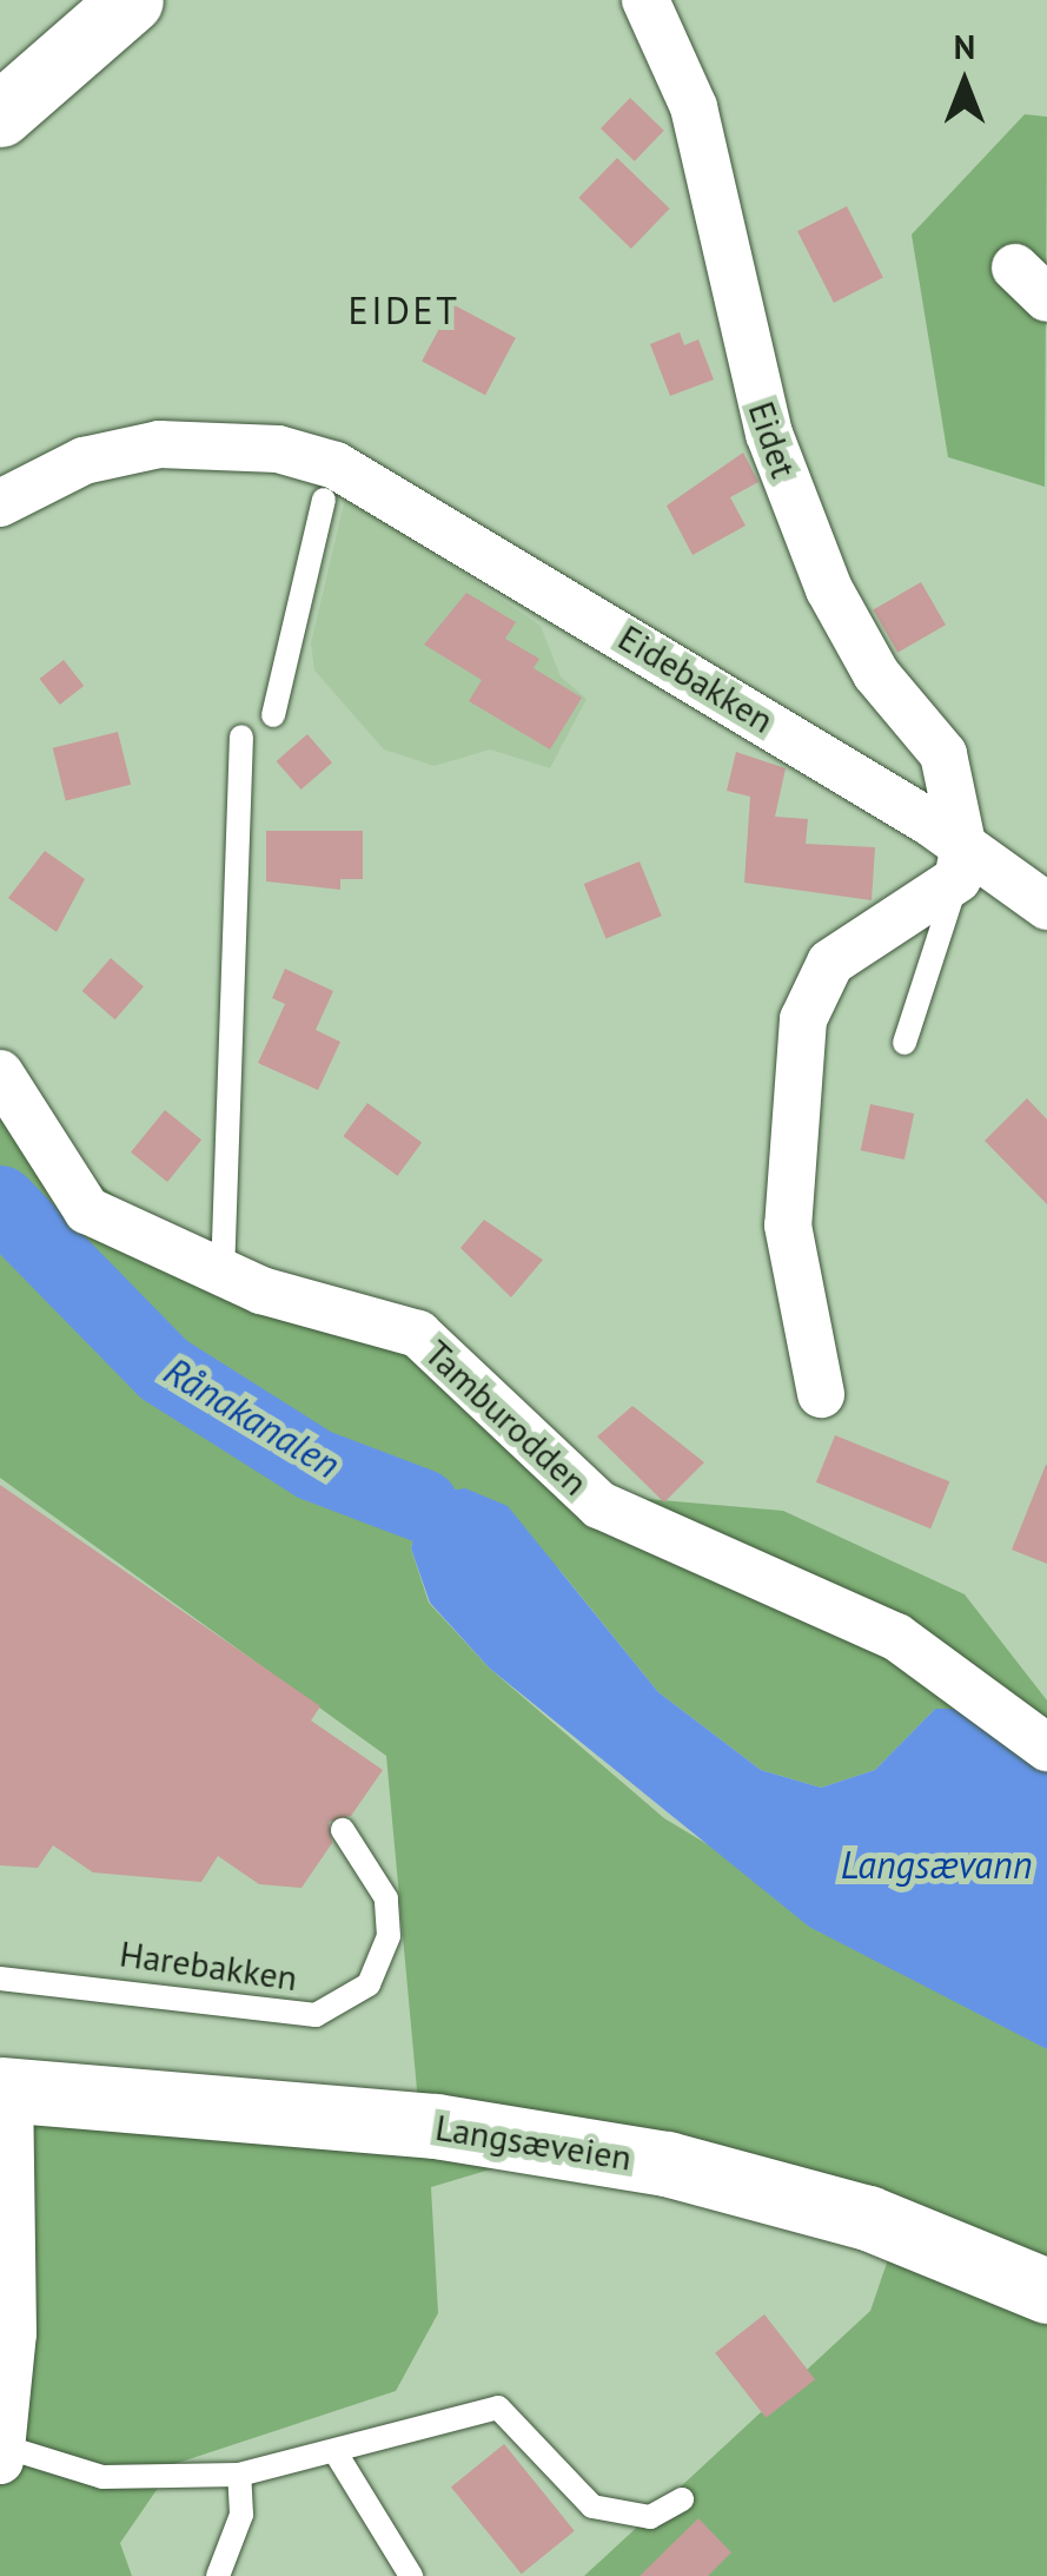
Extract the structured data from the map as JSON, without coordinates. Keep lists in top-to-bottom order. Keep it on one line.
{"streets":{"main road":["Langsæveien"],"street":["Eidet","Eidebakken","Tamburodden"],"lane":["Harebakken"]},"crossings":[["Eidet","Eidebakken"]],"districts":["EIDET"],"water":["Rånakanalen","Langsævann"],"north":"top"}
